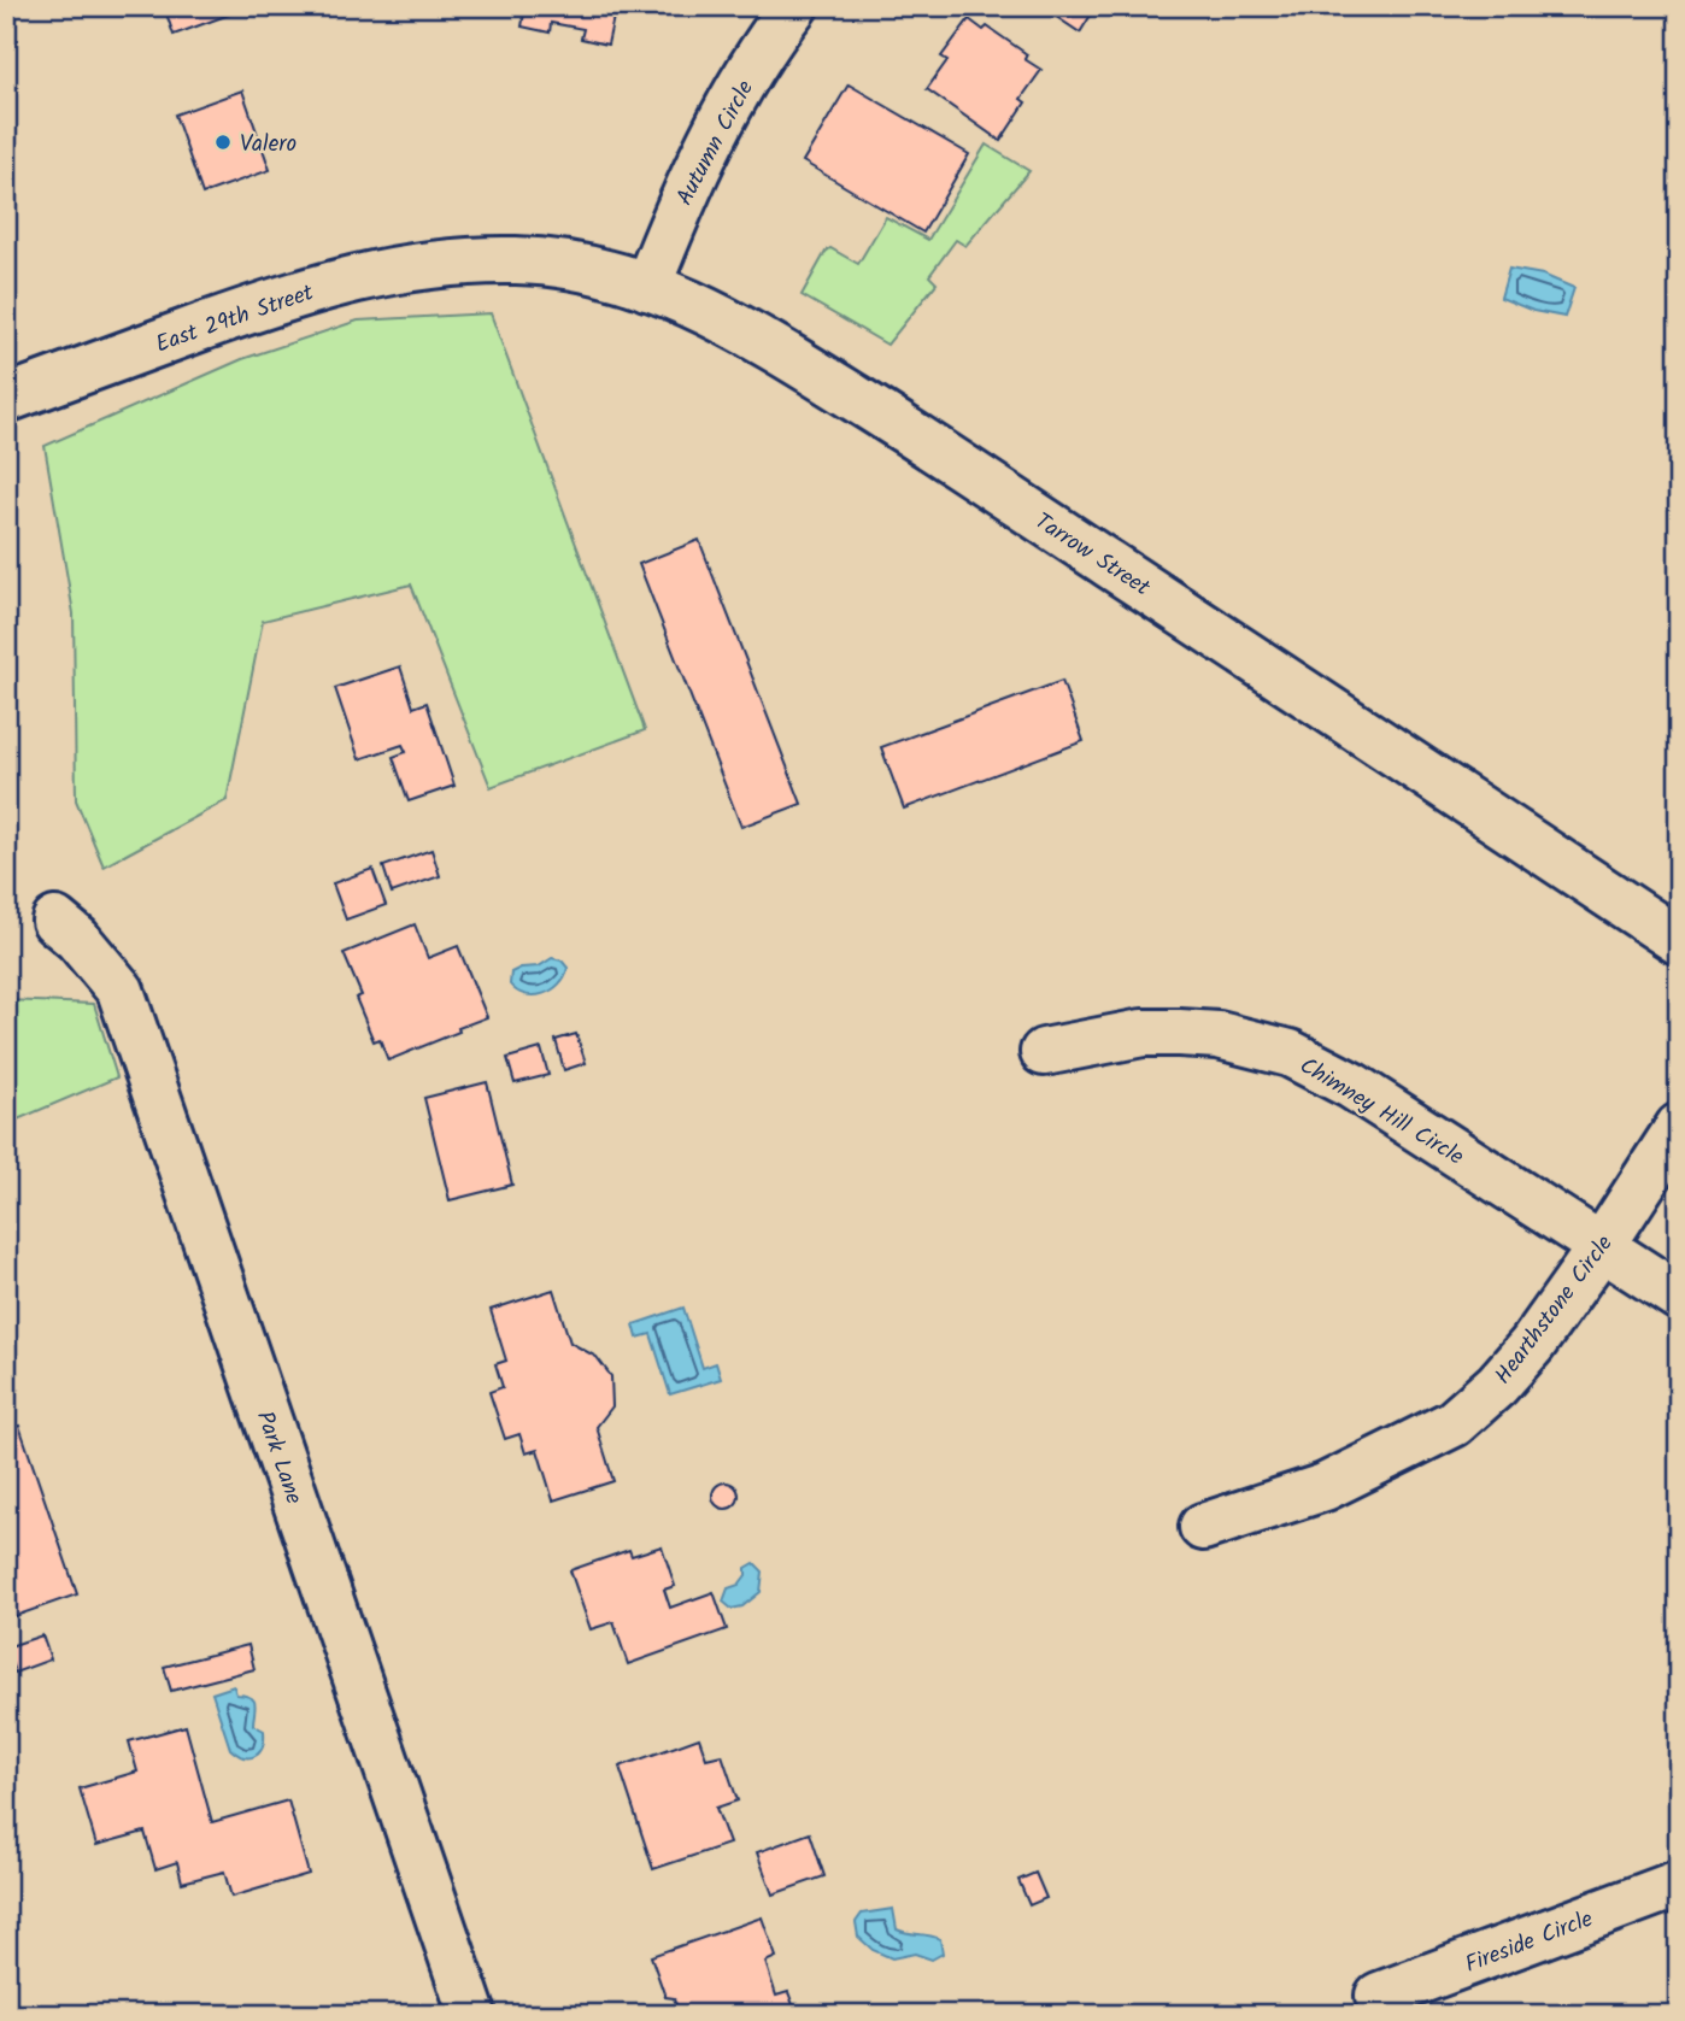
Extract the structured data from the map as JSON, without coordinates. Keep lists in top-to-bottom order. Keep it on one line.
{"streets":{"street":["Autumn Circle","East 29th Street","Tarrow Street","Chimney Hill Circle","Hearthstone Circle","Park Lane","Fireside Circle"]},"crossings":[["Autumn Circle","Tarrow Street"],["East 29th Street","Tarrow Street"],["Chimney Hill Circle","Hearthstone Circle"]],"places":["Valero"]}
